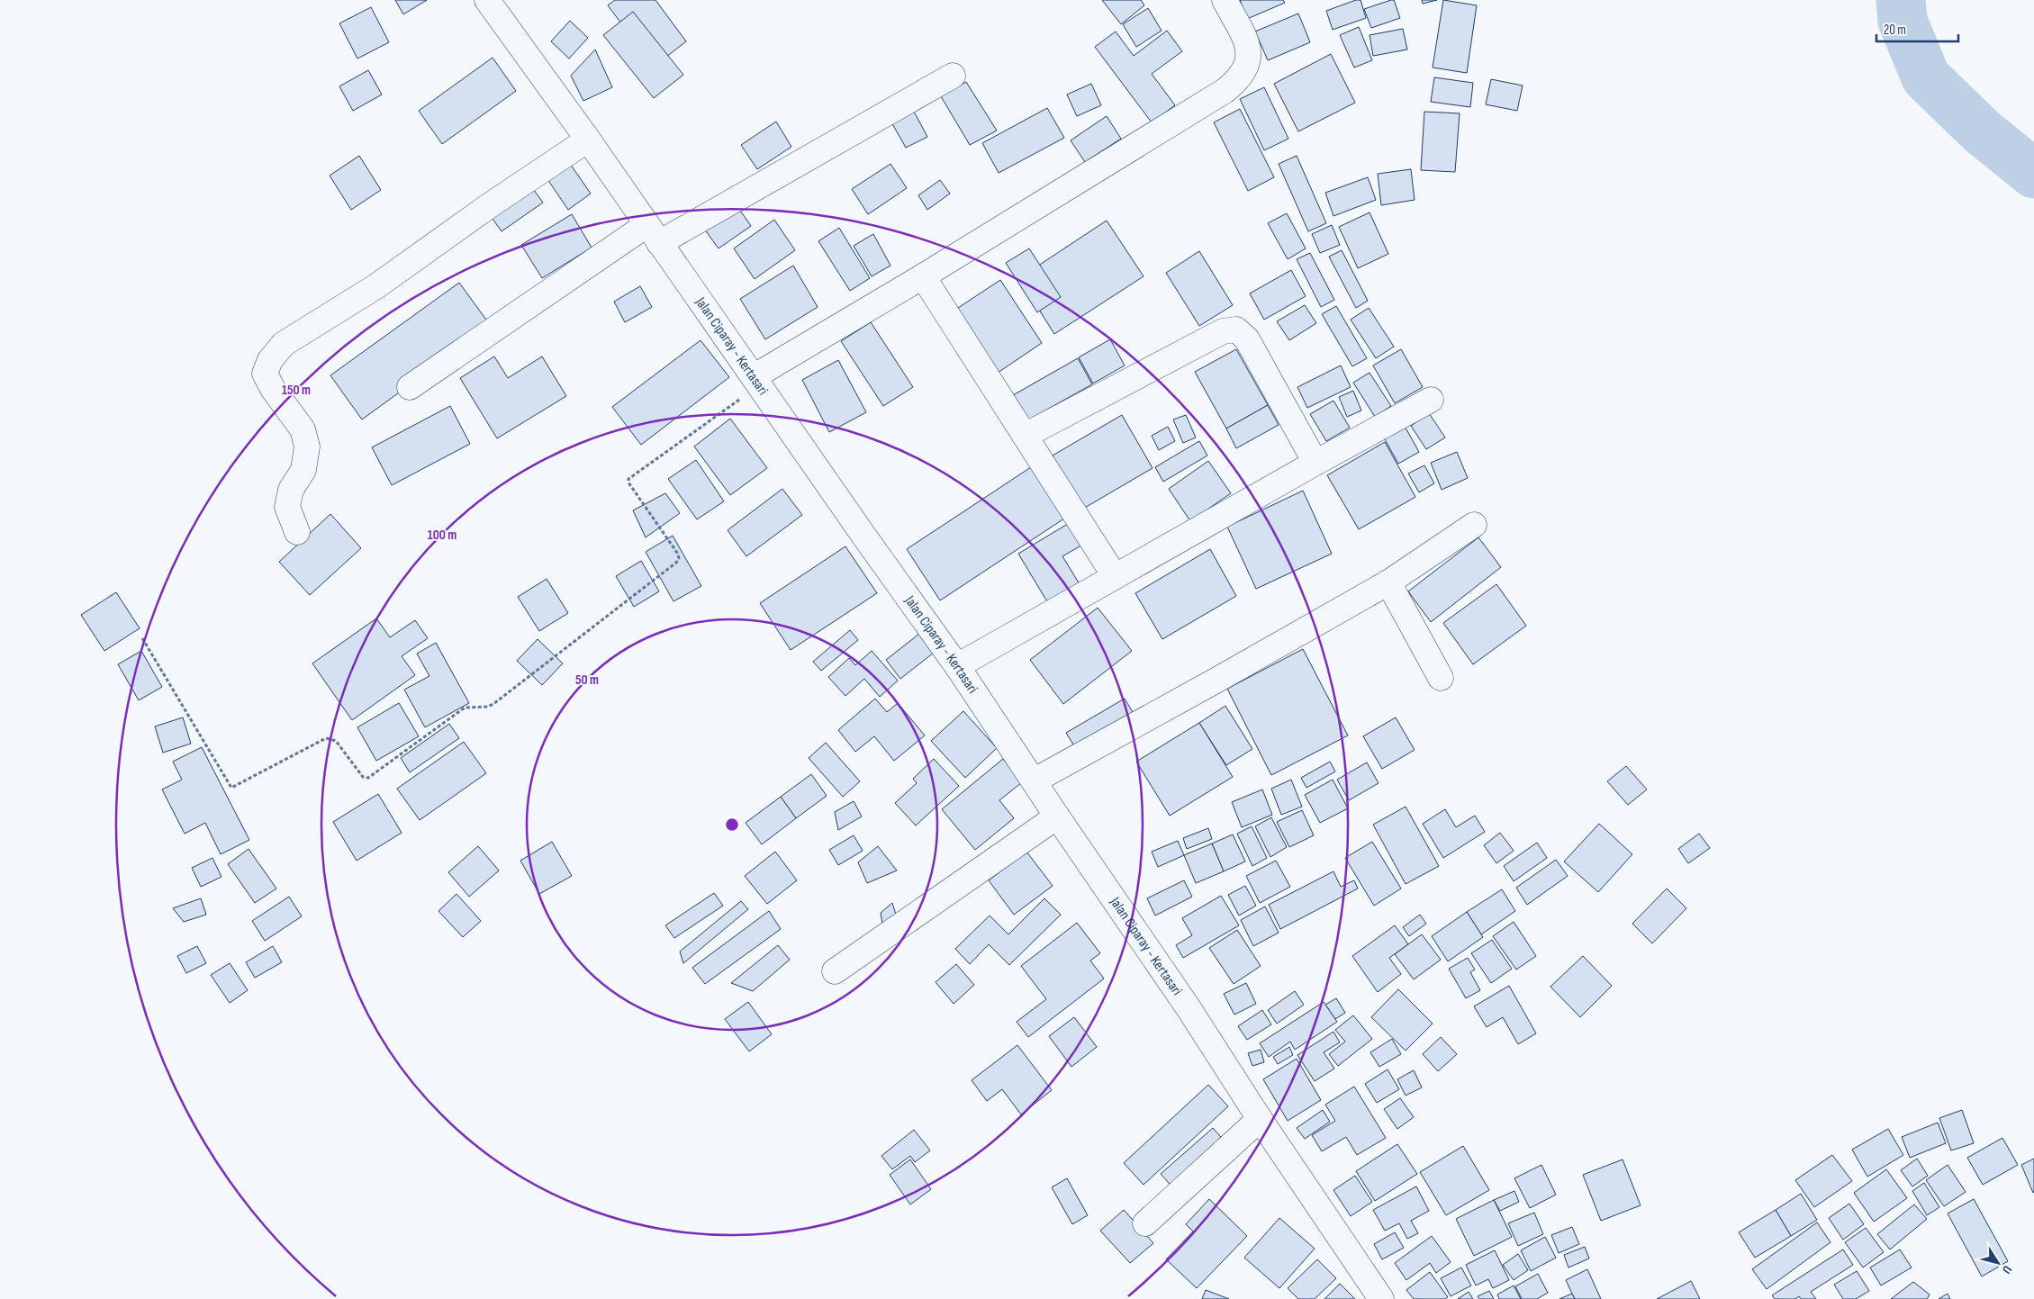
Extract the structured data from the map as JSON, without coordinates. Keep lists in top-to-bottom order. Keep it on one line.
{"streets":{"street":["Jalan Ciparay - Kertasari"]},"scale_bar":"20 m","north":"bottom right","rings":["150 m","100 m","50 m"]}
